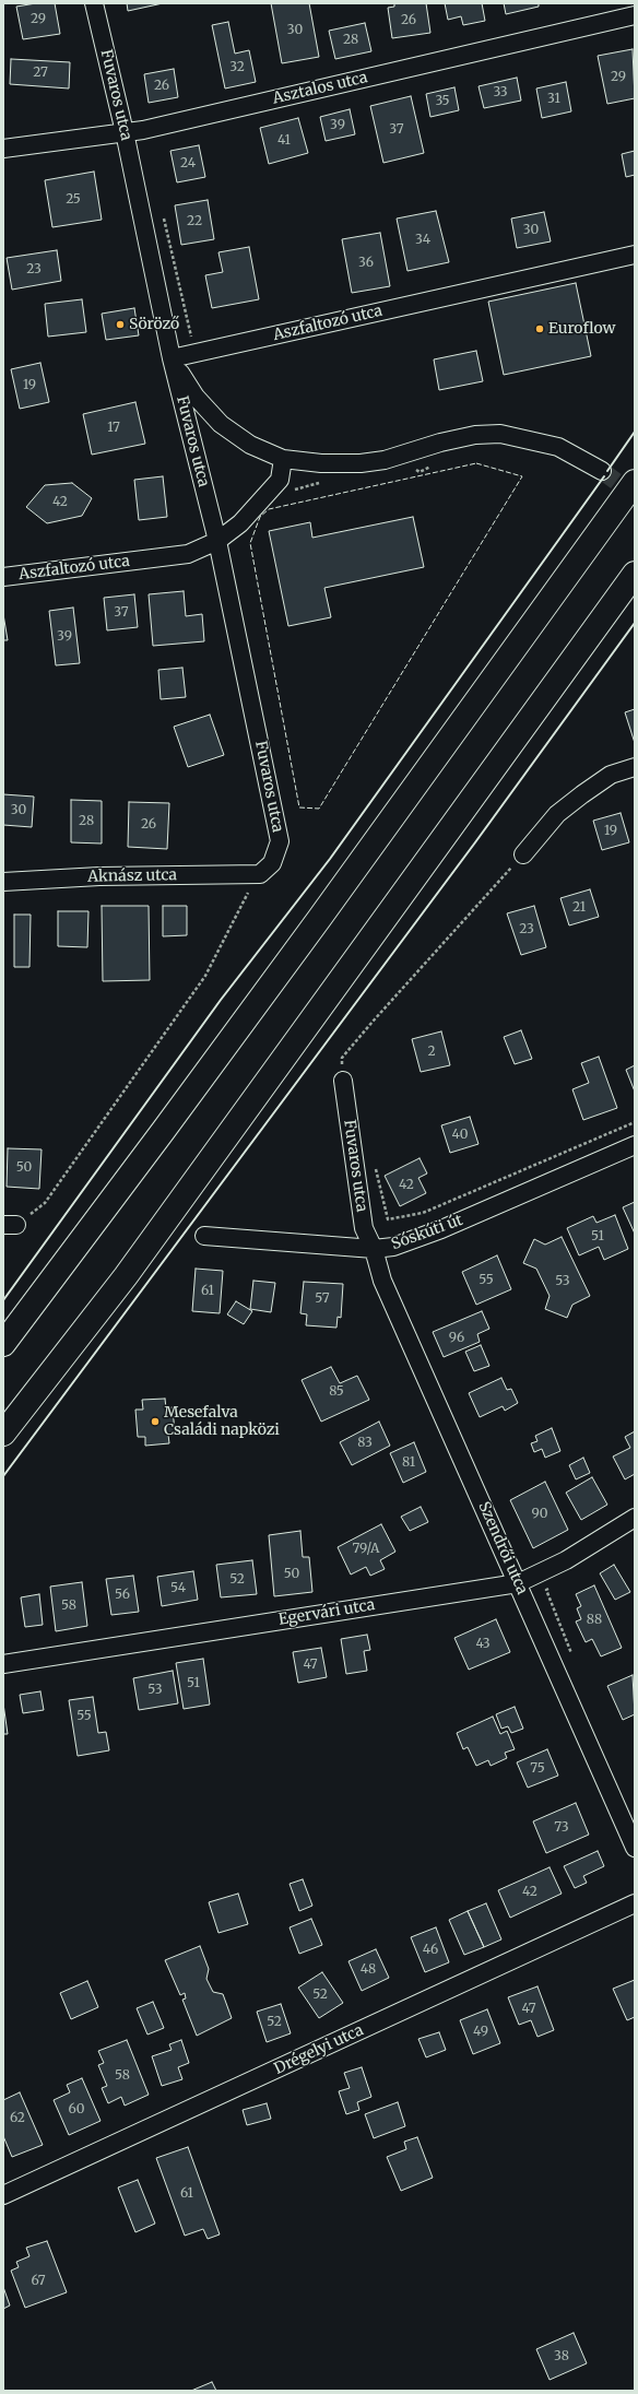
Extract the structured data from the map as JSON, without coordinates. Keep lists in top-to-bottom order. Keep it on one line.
{"streets":{"street":["Asztalos utca","Fuvaros utca","Aszfaltozó utca","Aknász utca","Sóskúti út","Szendrői utca","Egervári utca","Drégelyi utca"]},"crossings":[["Asztalos utca","Fuvaros utca"],["Fuvaros utca","Aszfaltozó utca"],["Fuvaros utca","Aknász utca"],["Fuvaros utca","Sóskúti út"],["Fuvaros utca","Szendrői utca"],["Sóskúti út","Szendrői utca"],["Szendrői utca","Egervári utca"]],"places":["Söröző","Euroflow","Mesefalva Családi napközi"],"house_numbers":["29","26","30","28","32","27","29","26","33","31","35","39","37","41","24","25","22","30","34","36","23","19","17","42","37","39","30","28","26","19","21","23","2","40","50","42","51","55","53","61","57","96","85","83","81","90","79/A","50","52","54","56","58","88","43","47","51","53","55","75","73","42","46","48","52","47","52","49","58","60","62","61","67","38"]}
